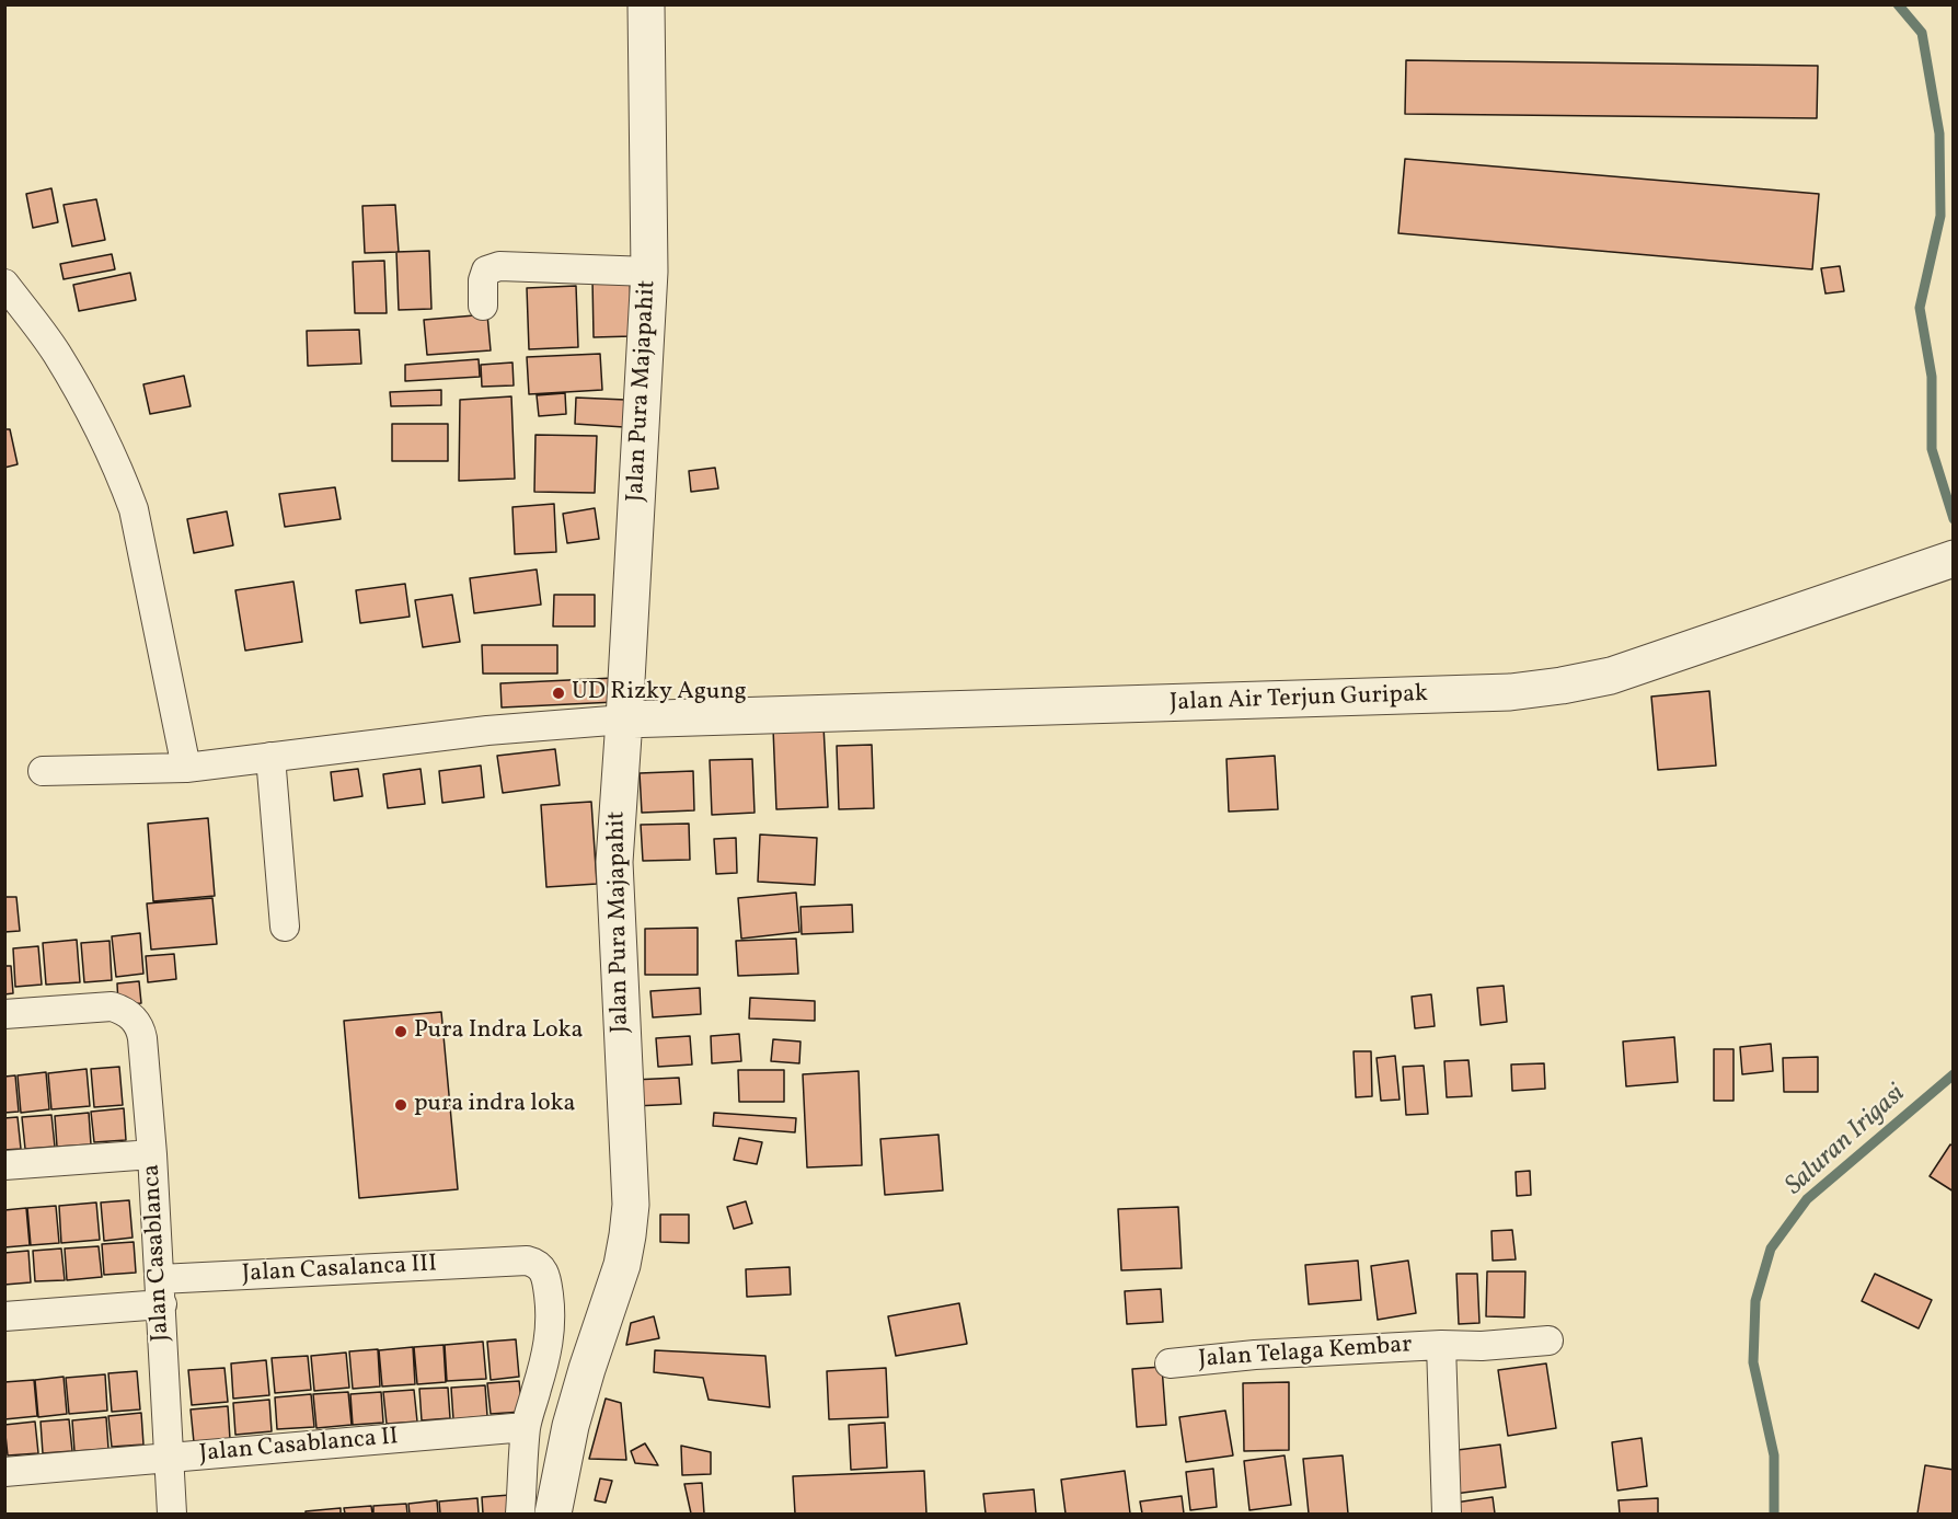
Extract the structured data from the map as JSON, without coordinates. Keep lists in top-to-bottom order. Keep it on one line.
{"streets":{"street":["Jalan Pura Majapahit","Jalan Air Terjun Guripak","Jalan Casablanca","Jalan Casalanca III","Jalan Telaga Kembar","Jalan Casablanca II"]},"crossings":[["Jalan Pura Majapahit","Jalan Air Terjun Guripak"],["Jalan Casablanca","Jalan Casalanca III"],["Jalan Casablanca","Jalan Casablanca II"],["Jalan Casalanca III","Jalan Casablanca II"]],"water":["Saluran Irigasi"],"places":["UD Rizky Agung","Pura Indra Loka","pura indra loka"]}
